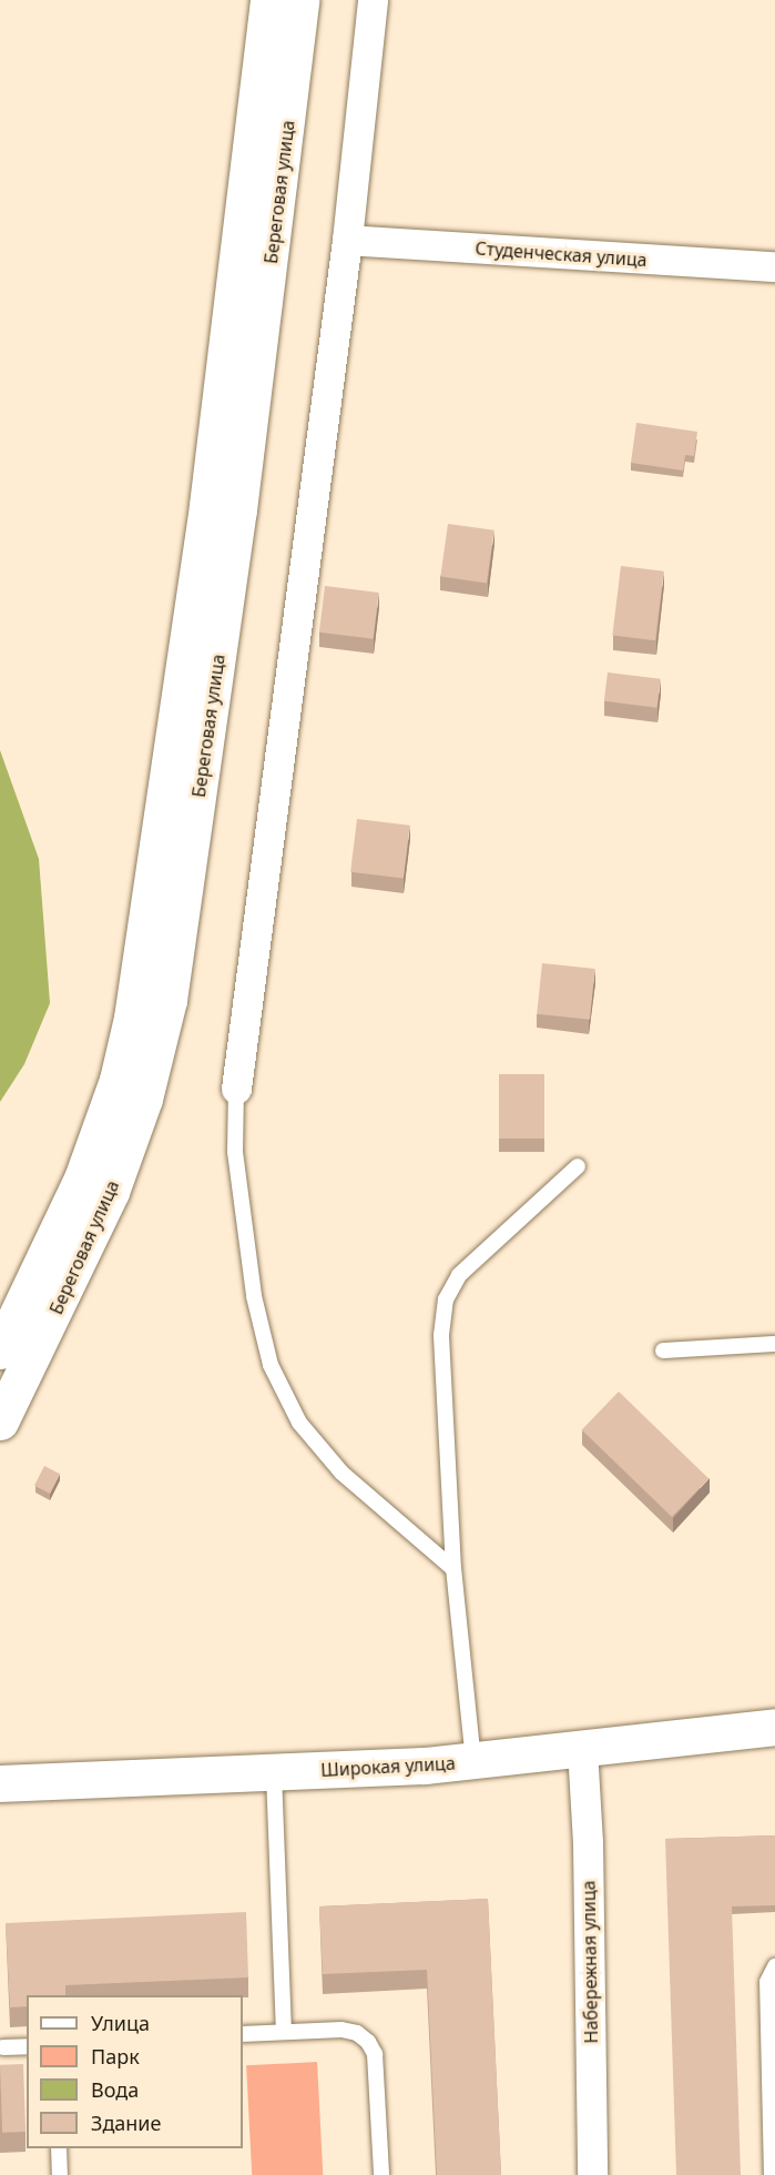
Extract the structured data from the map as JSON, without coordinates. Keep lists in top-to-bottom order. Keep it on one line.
{"streets":{"main road":["Береговая улица","Широкая улица"],"street":["Студенческая улица","Набережная улица"]},"crossings":[["Широкая улица","Набережная улица"]],"legend":["Улица","Парк","Вода","Здание"]}
